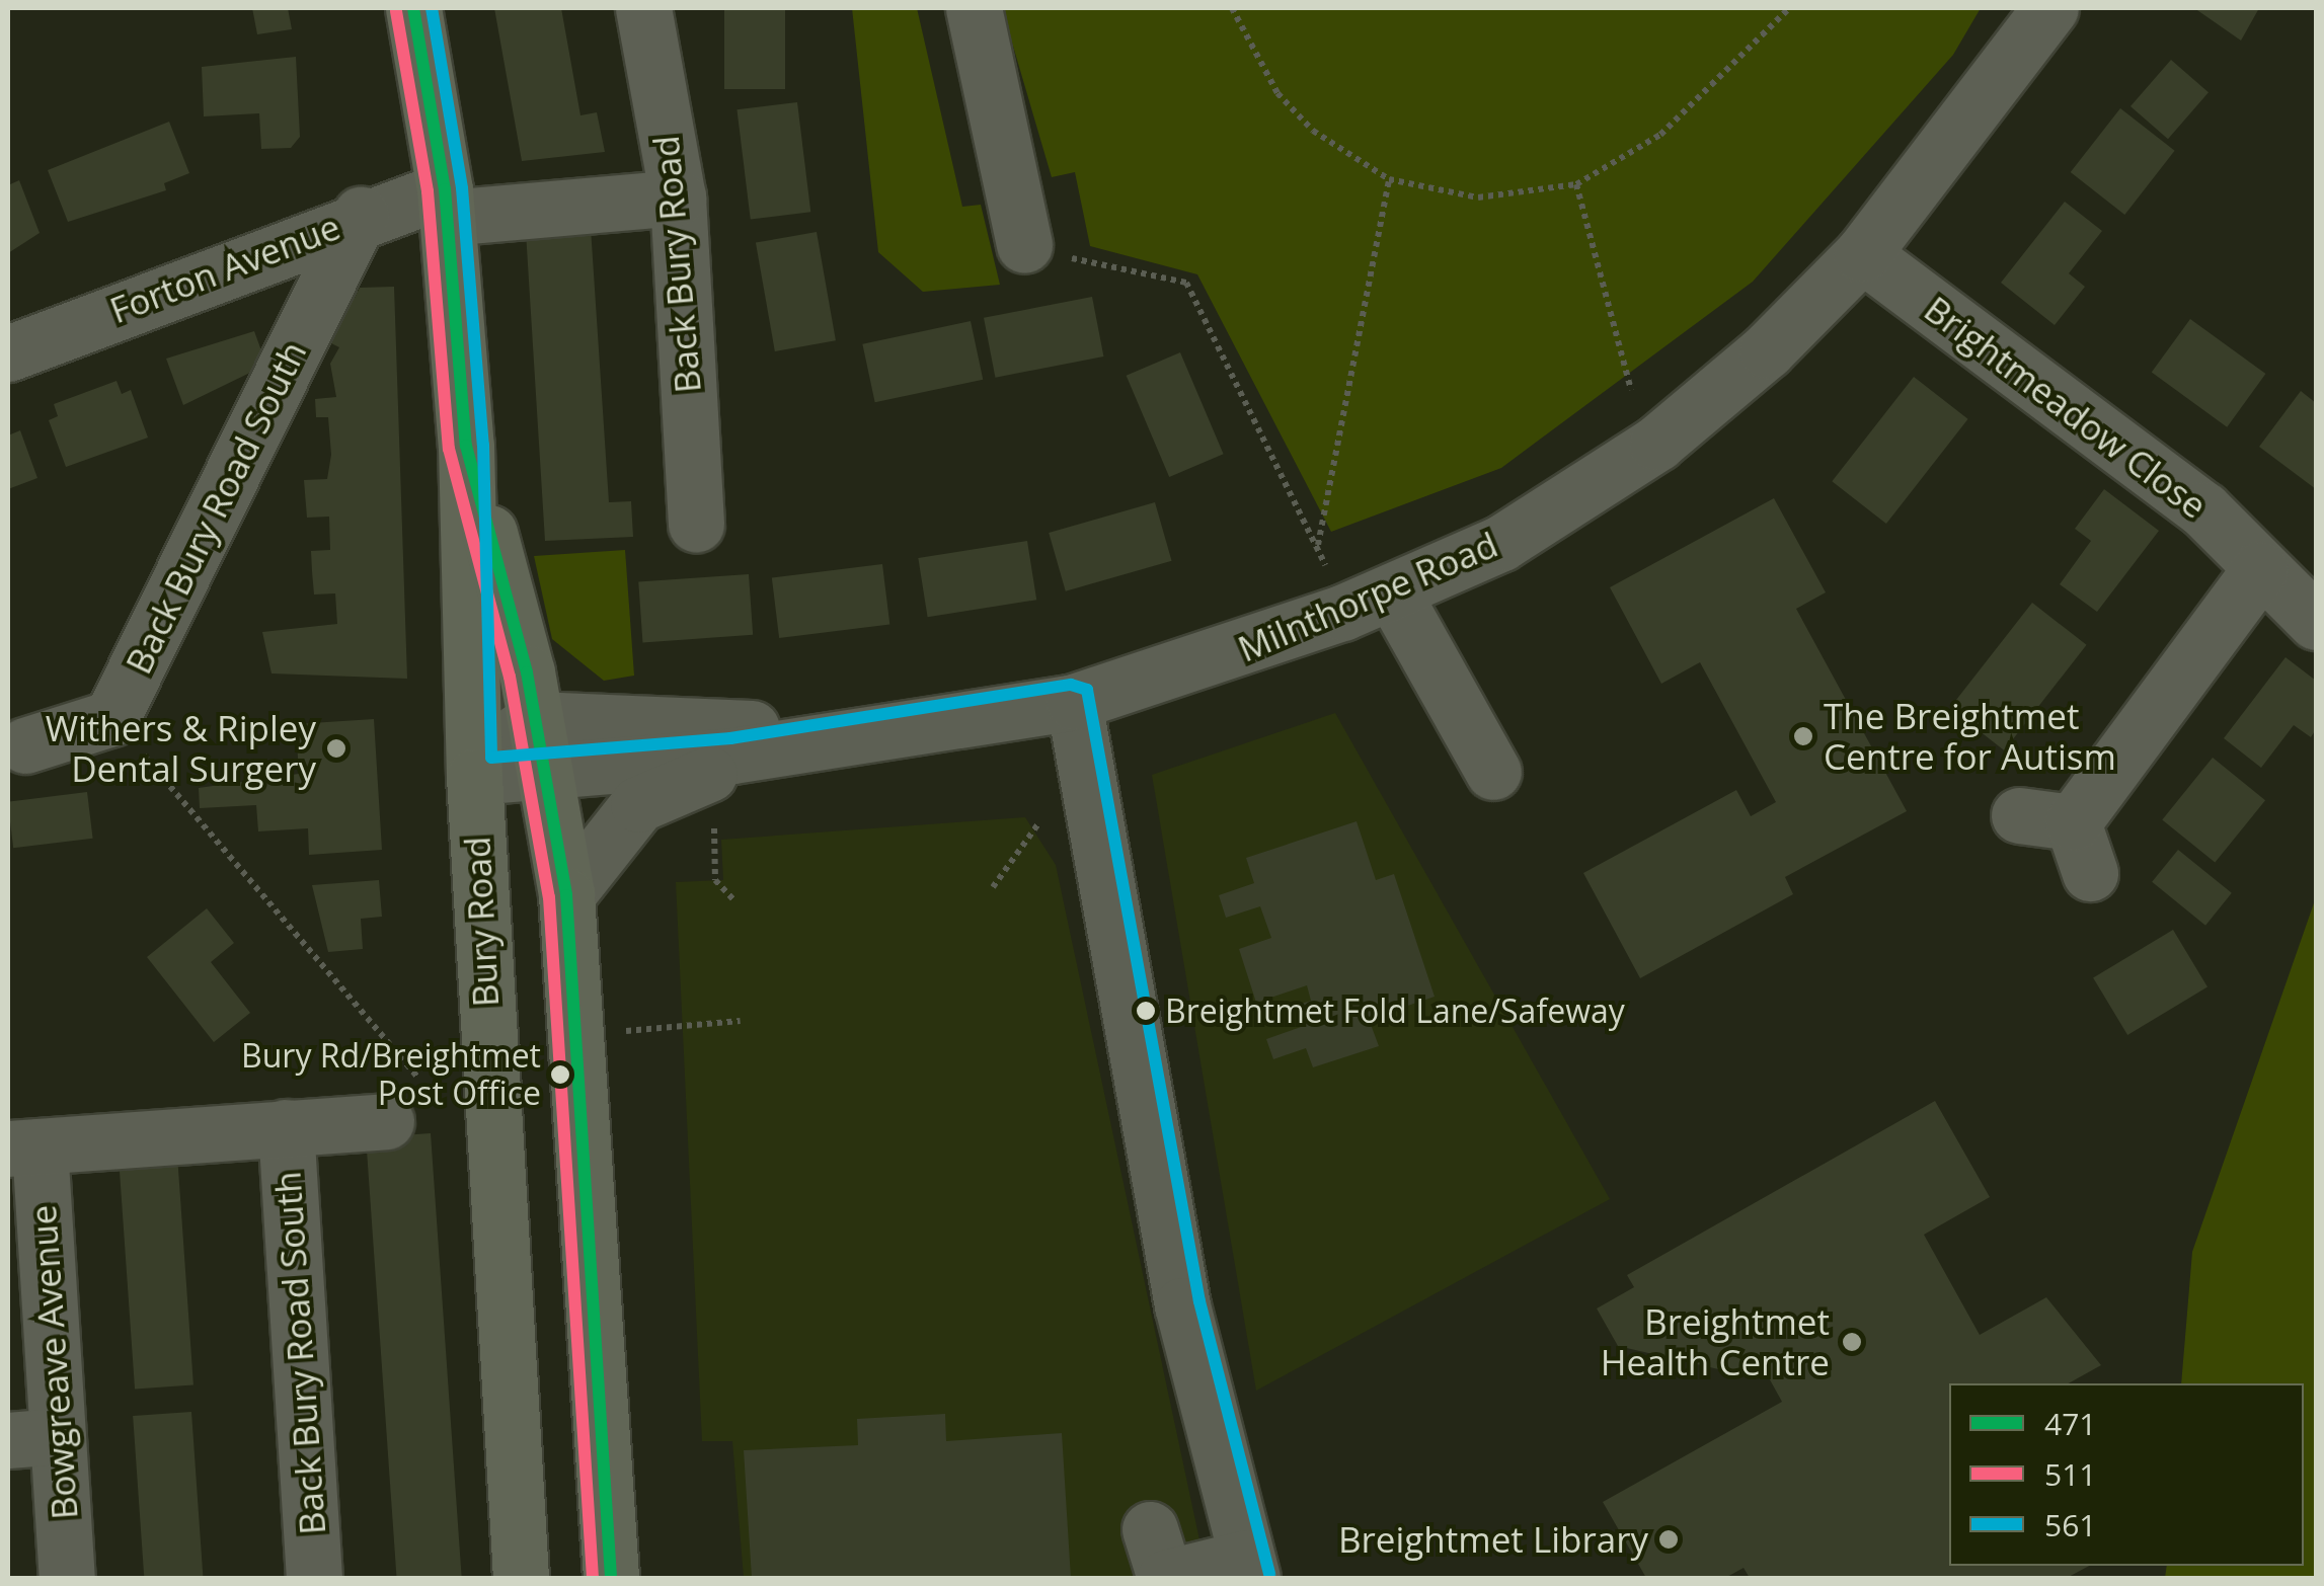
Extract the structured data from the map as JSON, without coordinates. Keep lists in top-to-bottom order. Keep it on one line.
{"streets":{"highway":["Bury Road"],"street":["Back Bury Road","Forton Avenue","Brightmeadow Close","Back Bury Road South","Milnthorpe Road","Bowgreave Avenue"]},"crossings":[["Back Bury Road","Forton Avenue"],["Forton Avenue","Back Bury Road South"],["Forton Avenue","Bury Road"],["Brightmeadow Close","Milnthorpe Road"],["Milnthorpe Road","Bury Road"]],"places":["The Breightmet Centre for Autism","Withers & Ripley Dental Surgery","Breightmet Fold Lane/Safeway","Bury Rd/Breightmet Post Office","Breightmet Health Centre","Breightmet Library"],"lines":["transit line 471","transit line 561","transit line 511"],"legend":["471","511","561"]}
